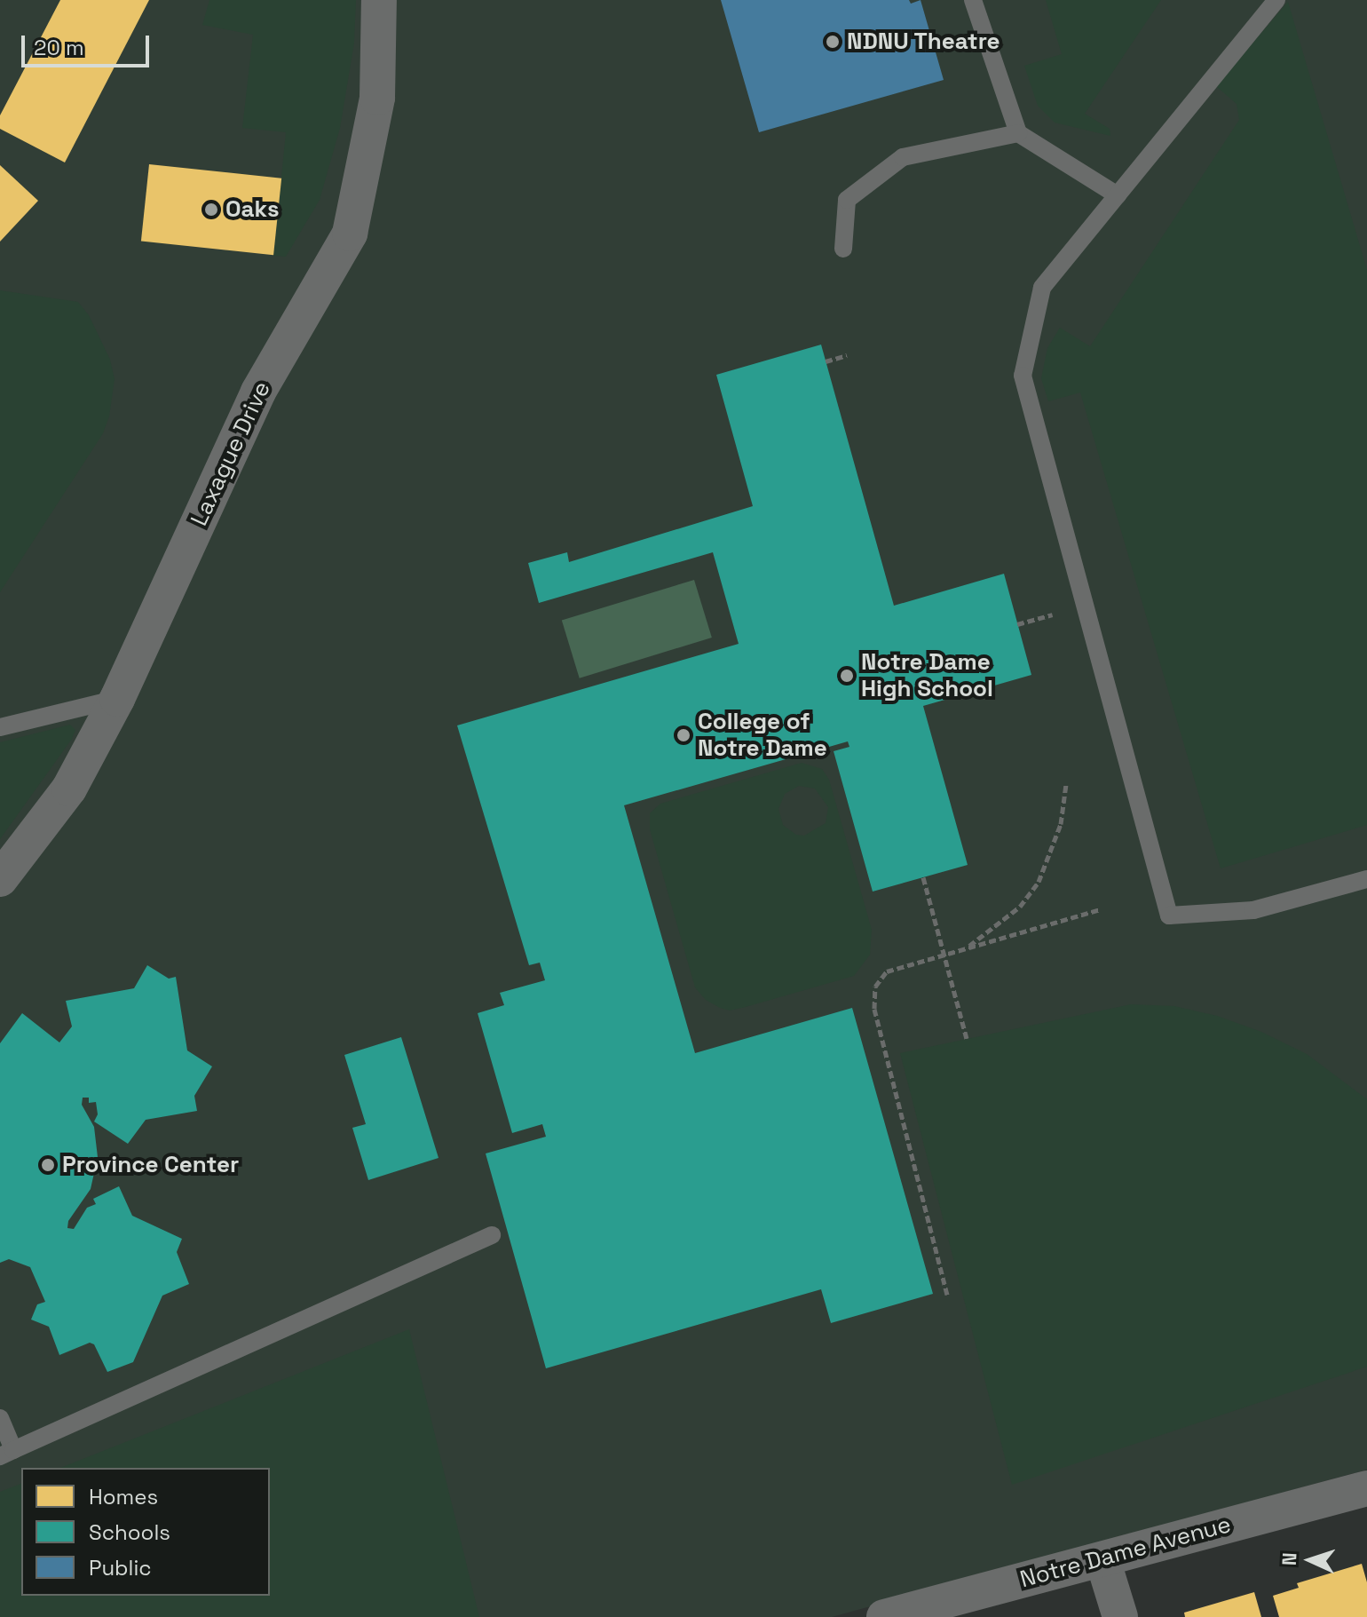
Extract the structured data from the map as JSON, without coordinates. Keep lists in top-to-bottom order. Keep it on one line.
{"streets":{"street":["Laxague Drive","Notre Dame Avenue"]},"places":["NDNU Theatre","Oaks","Notre Dame High School","College of Notre Dame","Province Center"],"legend":["Homes","Schools","Public"],"scale_bar":"20 m","north":"left"}
